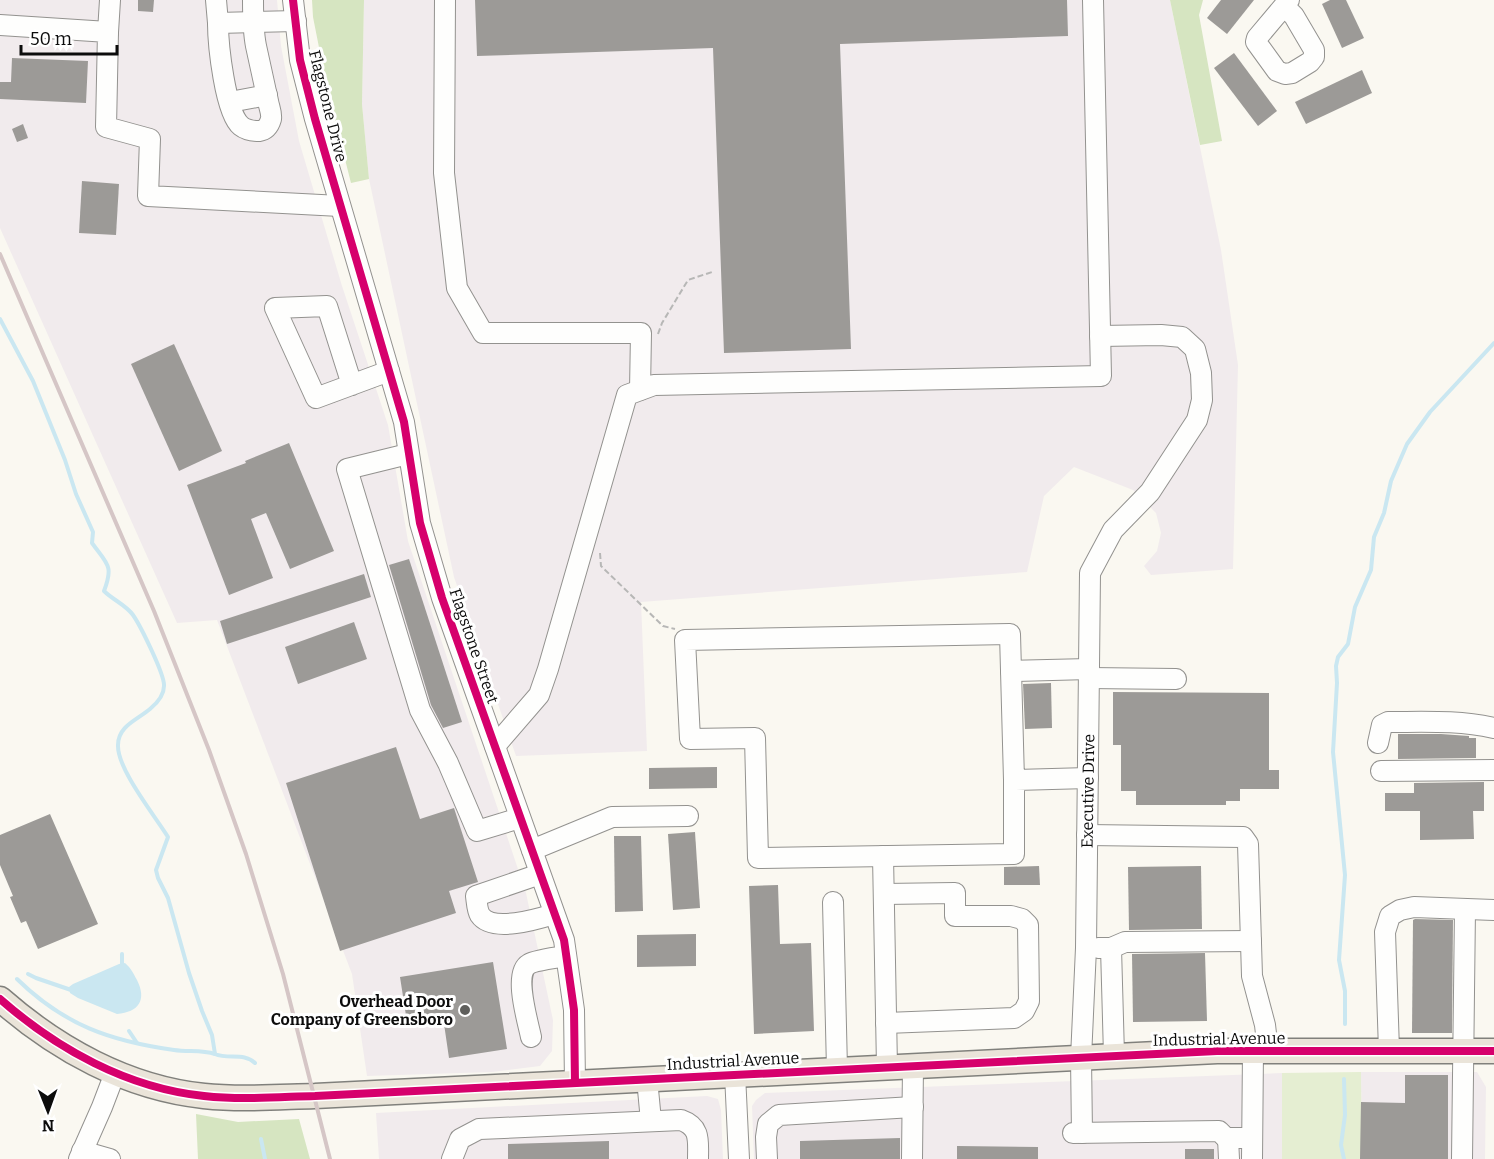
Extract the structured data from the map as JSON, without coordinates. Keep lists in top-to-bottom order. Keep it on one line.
{"streets":{"main road":["Industrial Avenue"],"street":["Flagstone Drive","Flagstone Street","Executive Drive"]},"crossings":[["Flagstone Drive","Flagstone Street"],["Flagstone Street","Industrial Avenue"],["Executive Drive","Industrial Avenue"]],"places":["Overhead Door Company of Greensboro"],"scale_bar":"50 m","north":"bottom"}
